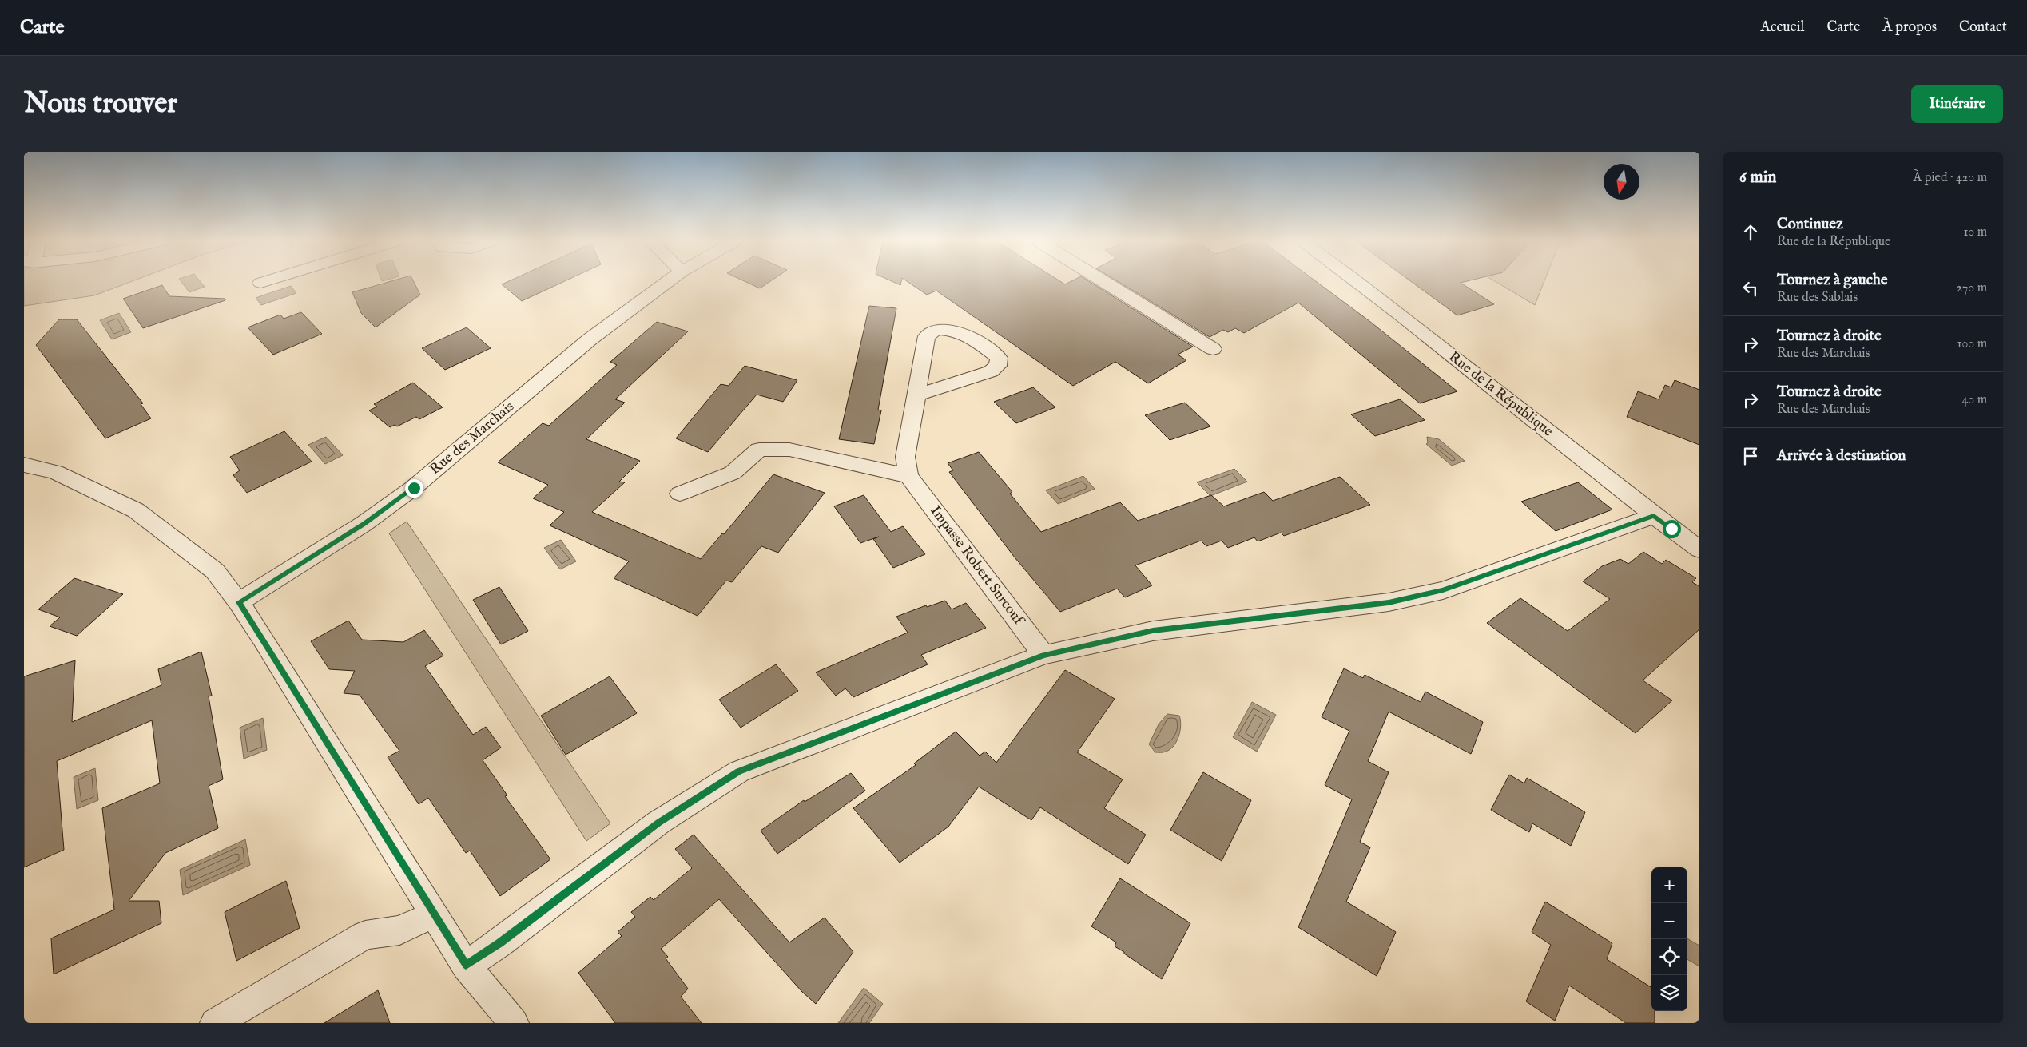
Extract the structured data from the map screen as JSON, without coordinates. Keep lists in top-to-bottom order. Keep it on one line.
{"streets":{"street":["Rue de la République","Rue des Marchais","Impasse Robert Surcouf"]},"north":"bottom","page":{"header":"Carte","nav":["Accueil","Carte","À propos","Contact"],"buttons":"Itinéraire","title":"Nous trouver","heading":["6 min","À pied · 420 m"],"list":[["Continuez","Rue de la République","10 m"],["Tournez à gauche","Rue des Sablais","270 m"],["Tournez à droite","Rue des Marchais","100 m"],["Tournez à droite","Rue des Marchais","40 m"],"Arrivée à destination"],"map_buttons":["+","−"]}}
